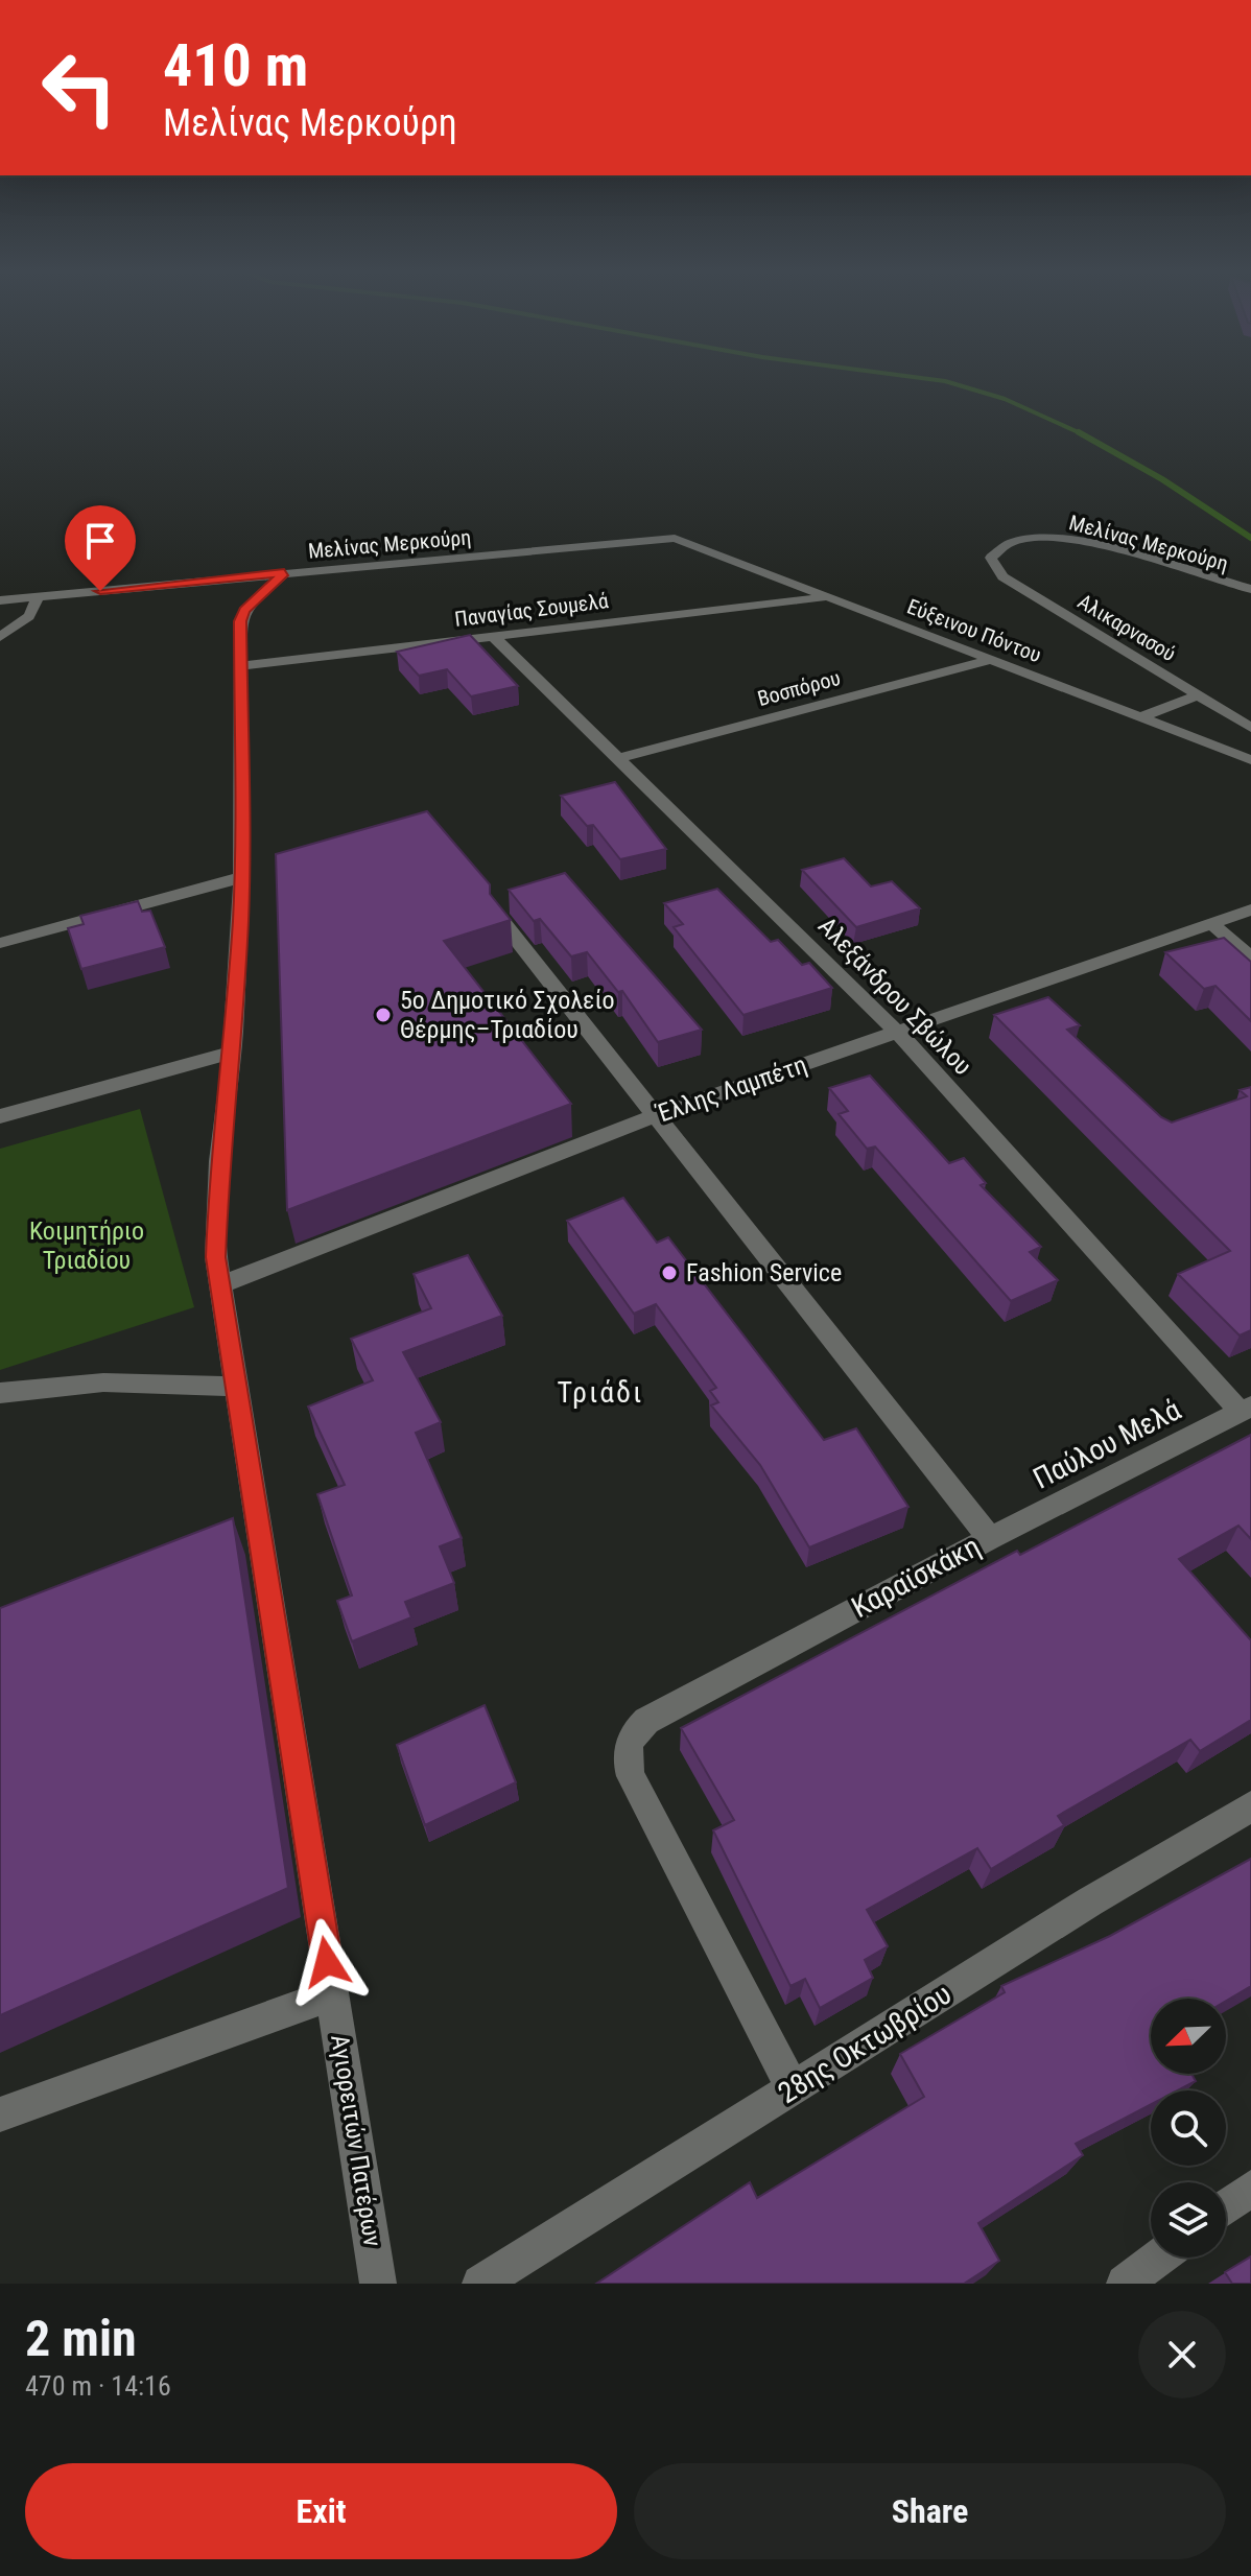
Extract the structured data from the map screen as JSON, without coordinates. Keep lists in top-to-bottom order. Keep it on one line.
{"streets":{"street":["Μελίνας Μερκούρη","Παναγίας Σουμελά","Αλικαρνασού","Εύξεινου Πόντου","Βοσπόρου","Αλεξάνδρου Σβώλου","Έλλης Λαμπέτη","Παύλου Μελά","Καραϊσκάκη","28ης Οκτωβρίου","Αγιορειτών Πατέρων"]},"crossings":[["Μελίνας Μερκούρη","Αλικαρνασού"],["Μελίνας Μερκούρη","Εύξεινου Πόντου"],["Μελίνας Μερκούρη","Αγιορειτών Πατέρων"],["Παναγίας Σουμελά","Εύξεινου Πόντου"],["Παναγίας Σουμελά","Αλεξάνδρου Σβώλου"],["Παναγίας Σουμελά","Αγιορειτών Πατέρων"],["Εύξεινου Πόντου","Βοσπόρου"],["Βοσπόρου","Αλεξάνδρου Σβώλου"],["Αλεξάνδρου Σβώλου","Έλλης Λαμπέτη"],["Αλεξάνδρου Σβώλου","Παύλου Μελά"],["Έλλης Λαμπέτη","Καραϊσκάκη"],["Έλλης Λαμπέτη","Αγιορειτών Πατέρων"],["Παύλου Μελά","Καραϊσκάκη"],["Καραϊσκάκη","28ης Οκτωβρίου"]],"districts":["Τριάδι"],"parks":["Κοιμητήριο Τριαδίου"],"places":["5ο Δημοτικό Σχολείο Θέρμης–Τριαδίου","Fashion Service"],"north":"bottom left","page":{"turn":["410 m","Μελίνας Μερκούρη"],"heading":["2 min","470 m · 14:16"],"buttons":["Exit","Share"]}}
